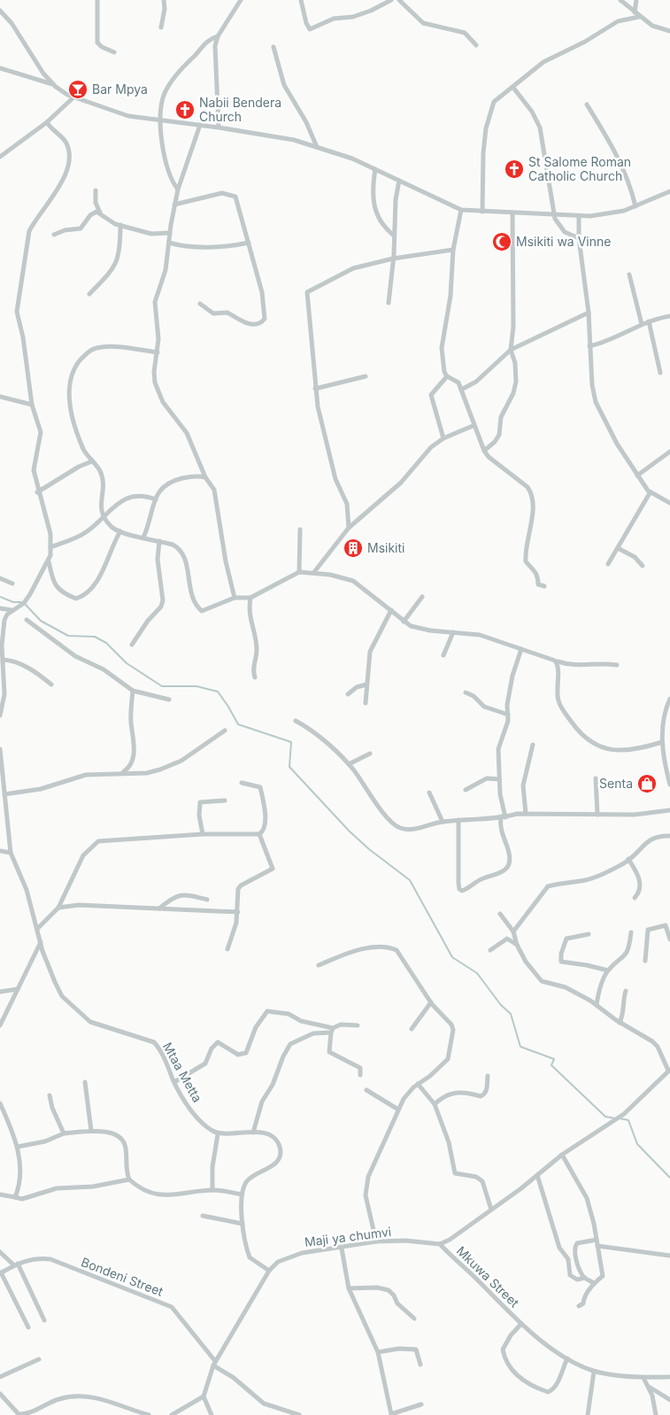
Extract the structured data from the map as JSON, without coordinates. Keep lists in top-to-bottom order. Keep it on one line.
{"streets":{"street":["Mtaa Metta","Maji ya chumvi","Bondeni Street","Mkuwa Street"]},"crossings":[["Maji ya chumvi","Bondeni Street"],["Maji ya chumvi","Mkuwa Street"]],"places":{"bar":["Bar Mpya"],"church":["Nabii Bendera Church","St Salome Roman Catholic Church"],"mosque":["Msikiti wa Vinne"],"building":["Msikiti"],"shop":["Senta"]}}
